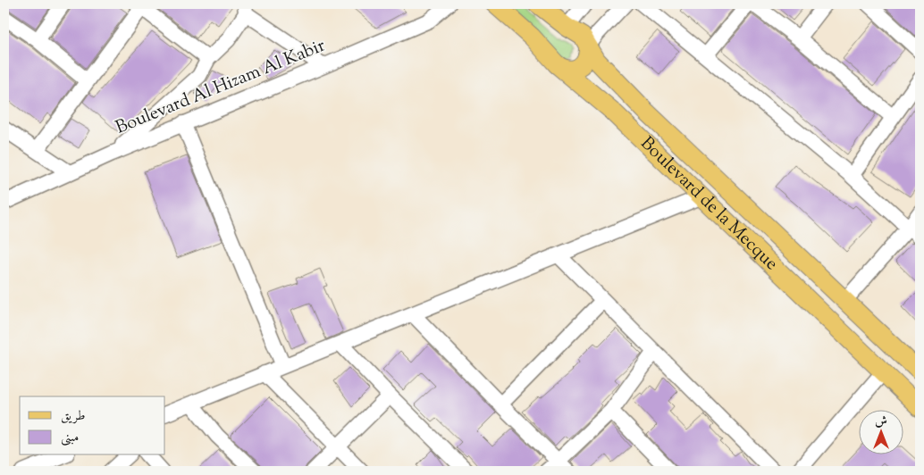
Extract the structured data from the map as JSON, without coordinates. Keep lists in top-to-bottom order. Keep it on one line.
{"streets":{"main road":["Boulevard de la Mecque"],"street":["Boulevard Al Hizam Al Kabir"]},"legend":["طريق","مبنى"],"north":"top"}
